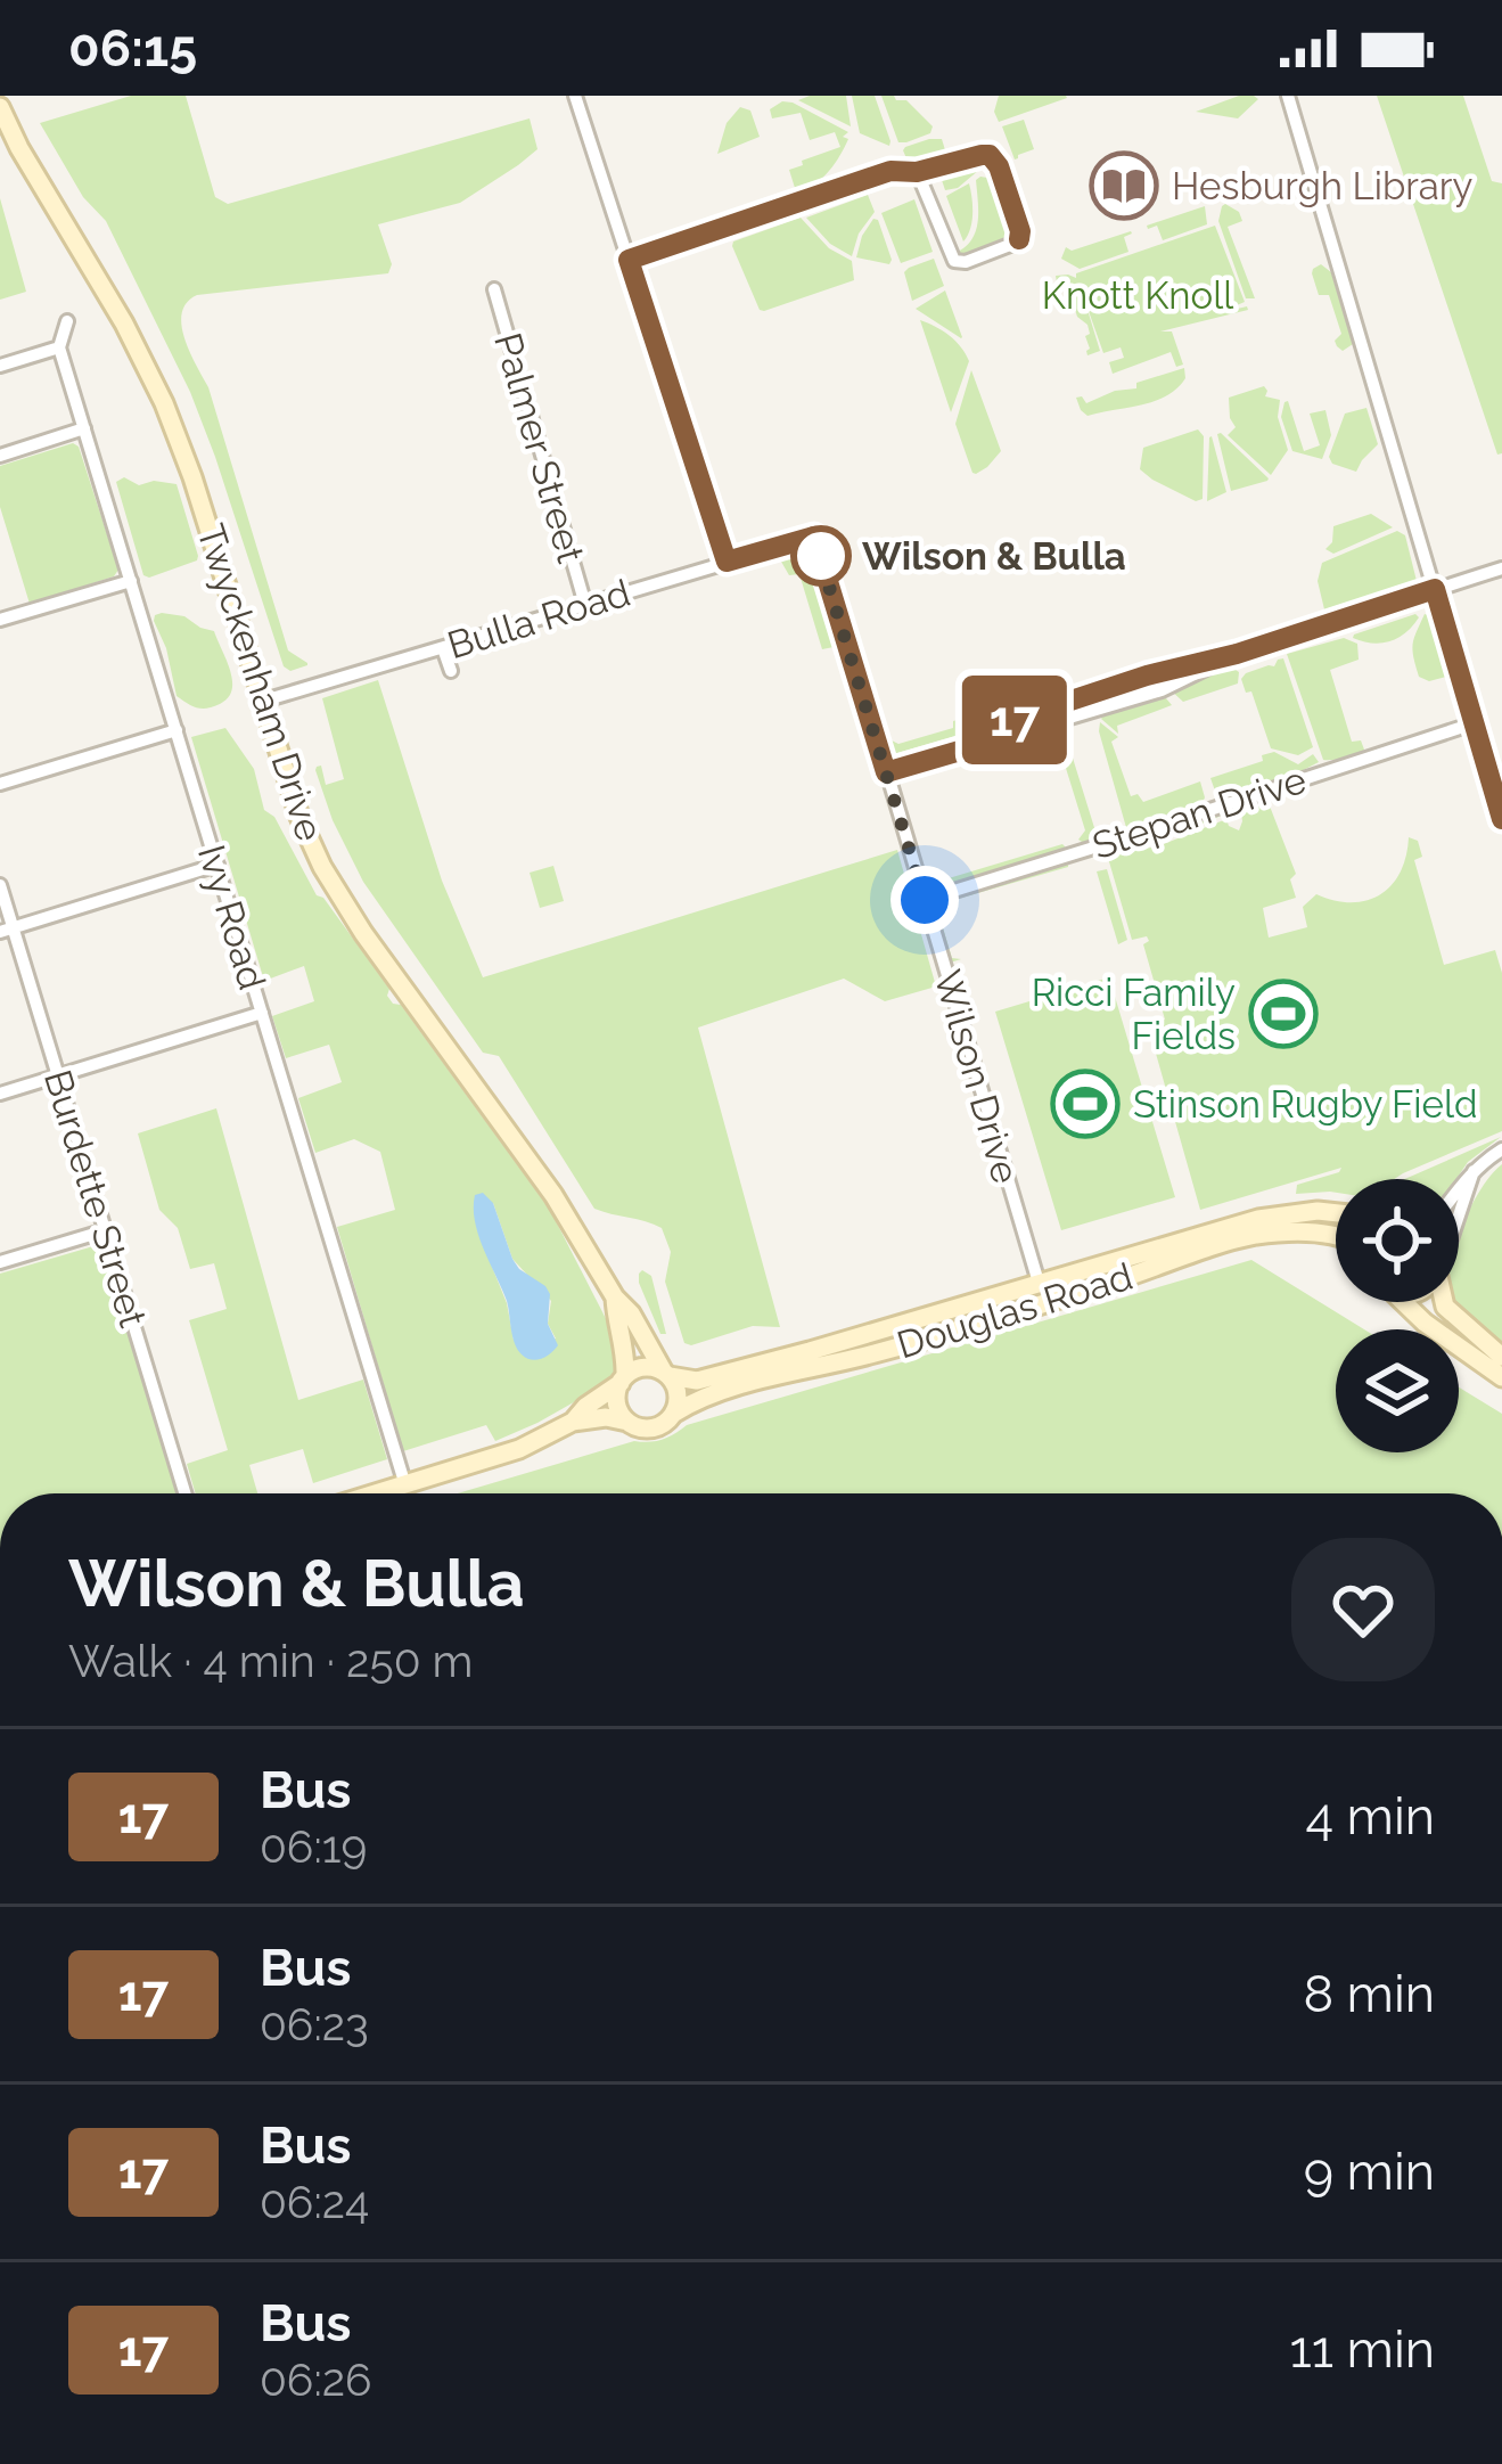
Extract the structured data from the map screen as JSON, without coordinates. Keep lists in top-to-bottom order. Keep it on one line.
{"streets":{"street":["Palmer Street","Bulla Road","Twyckenham Drive","Stepan Drive","Ivy Road","Wilson Drive","Burdette Street","Douglas Road"]},"crossings":[["Palmer Street","Bulla Road"],["Bulla Road","Twyckenham Drive"],["Bulla Road","Wilson Drive"],["Twyckenham Drive","Douglas Road"],["Stepan Drive","Wilson Drive"],["Wilson Drive","Douglas Road"]],"parks":["Knott Knoll"],"places":{"library":["Hesburgh Library"],"other":["Wilson & Bulla"],"sports":["Ricci Family Fields","Stinson Rugby Field"]},"lines":["bus line 17"],"page":{"status":"06:15","on_map":"17","heading":["Wilson & Bulla","Walk · 4 min · 250 m"],"list":[{"mark":"17","name":"Bus","note":"06:19","value":"4 min"},{"mark":"17","name":"Bus","note":"06:23","value":"8 min"},{"mark":"17","name":"Bus","note":"06:24","value":"9 min"},{"mark":"17","name":"Bus","note":"06:26","value":"11 min"}]}}
